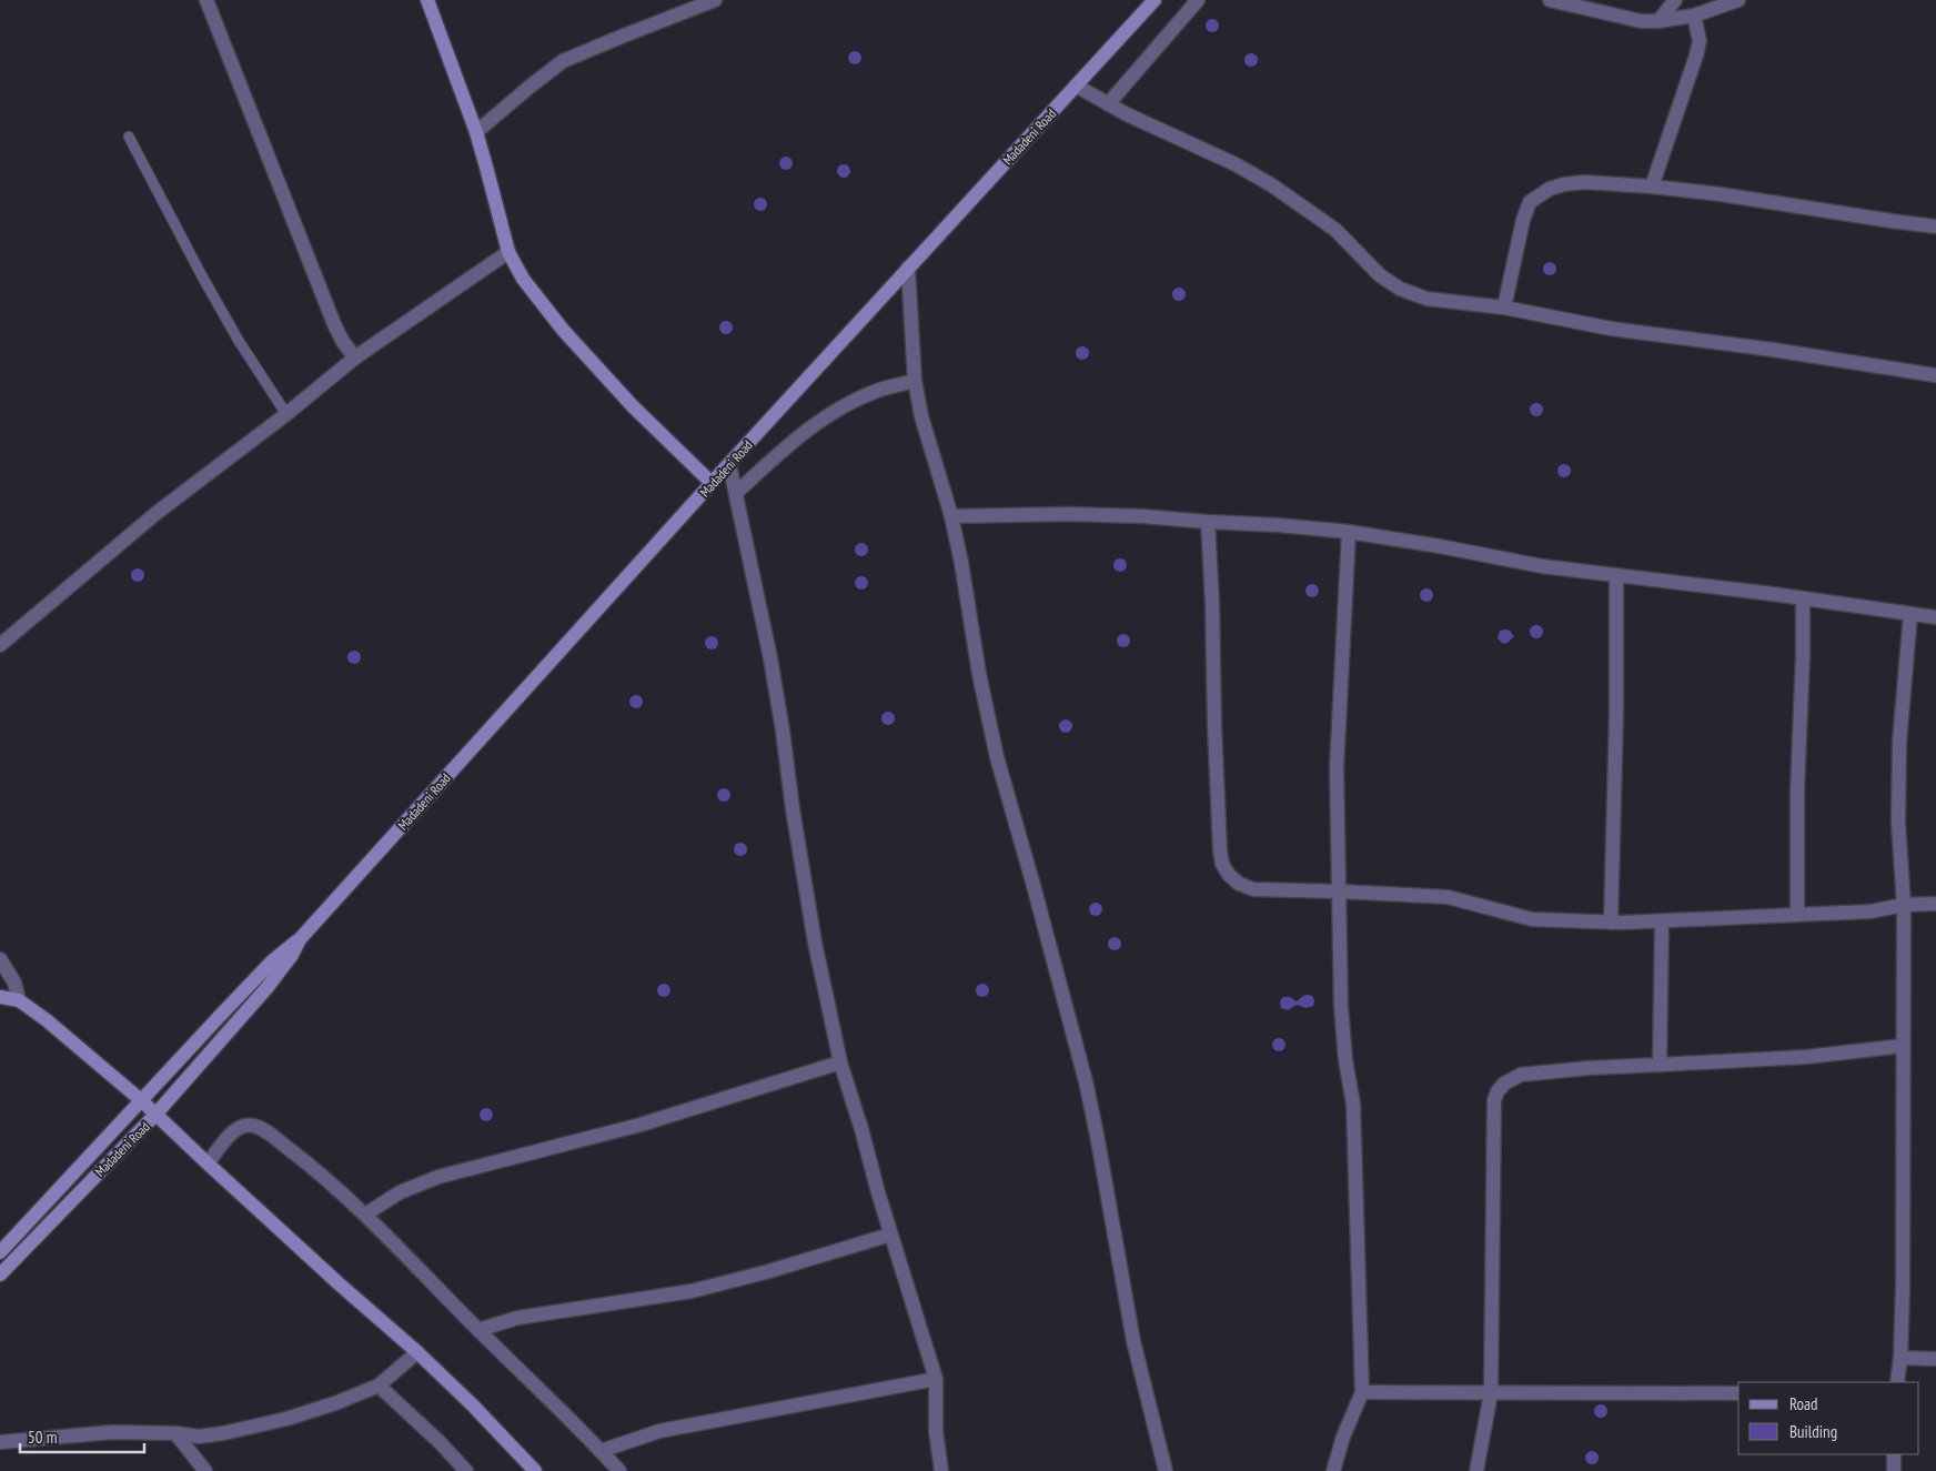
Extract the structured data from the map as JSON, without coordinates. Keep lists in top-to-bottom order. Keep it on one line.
{"streets":{"street":["Madadeni Road"]},"legend":["Road","Building"],"scale_bar":"50 m"}
